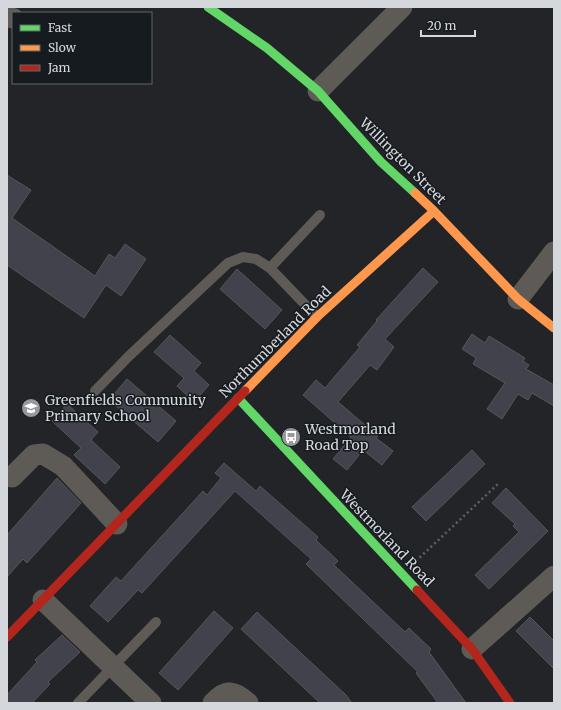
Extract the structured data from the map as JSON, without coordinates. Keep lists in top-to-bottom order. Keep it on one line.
{"streets":{"street":["Willington Street","Northumberland Road","Westmorland Road"]},"crossings":[["Willington Street","Northumberland Road"],["Northumberland Road","Westmorland Road"]],"places":{"school or university":["Greenfields Community Primary School"],"bus stop":["Westmorland Road Top"]},"legend":["Fast","Slow","Jam"],"scale_bar":"20 m"}
